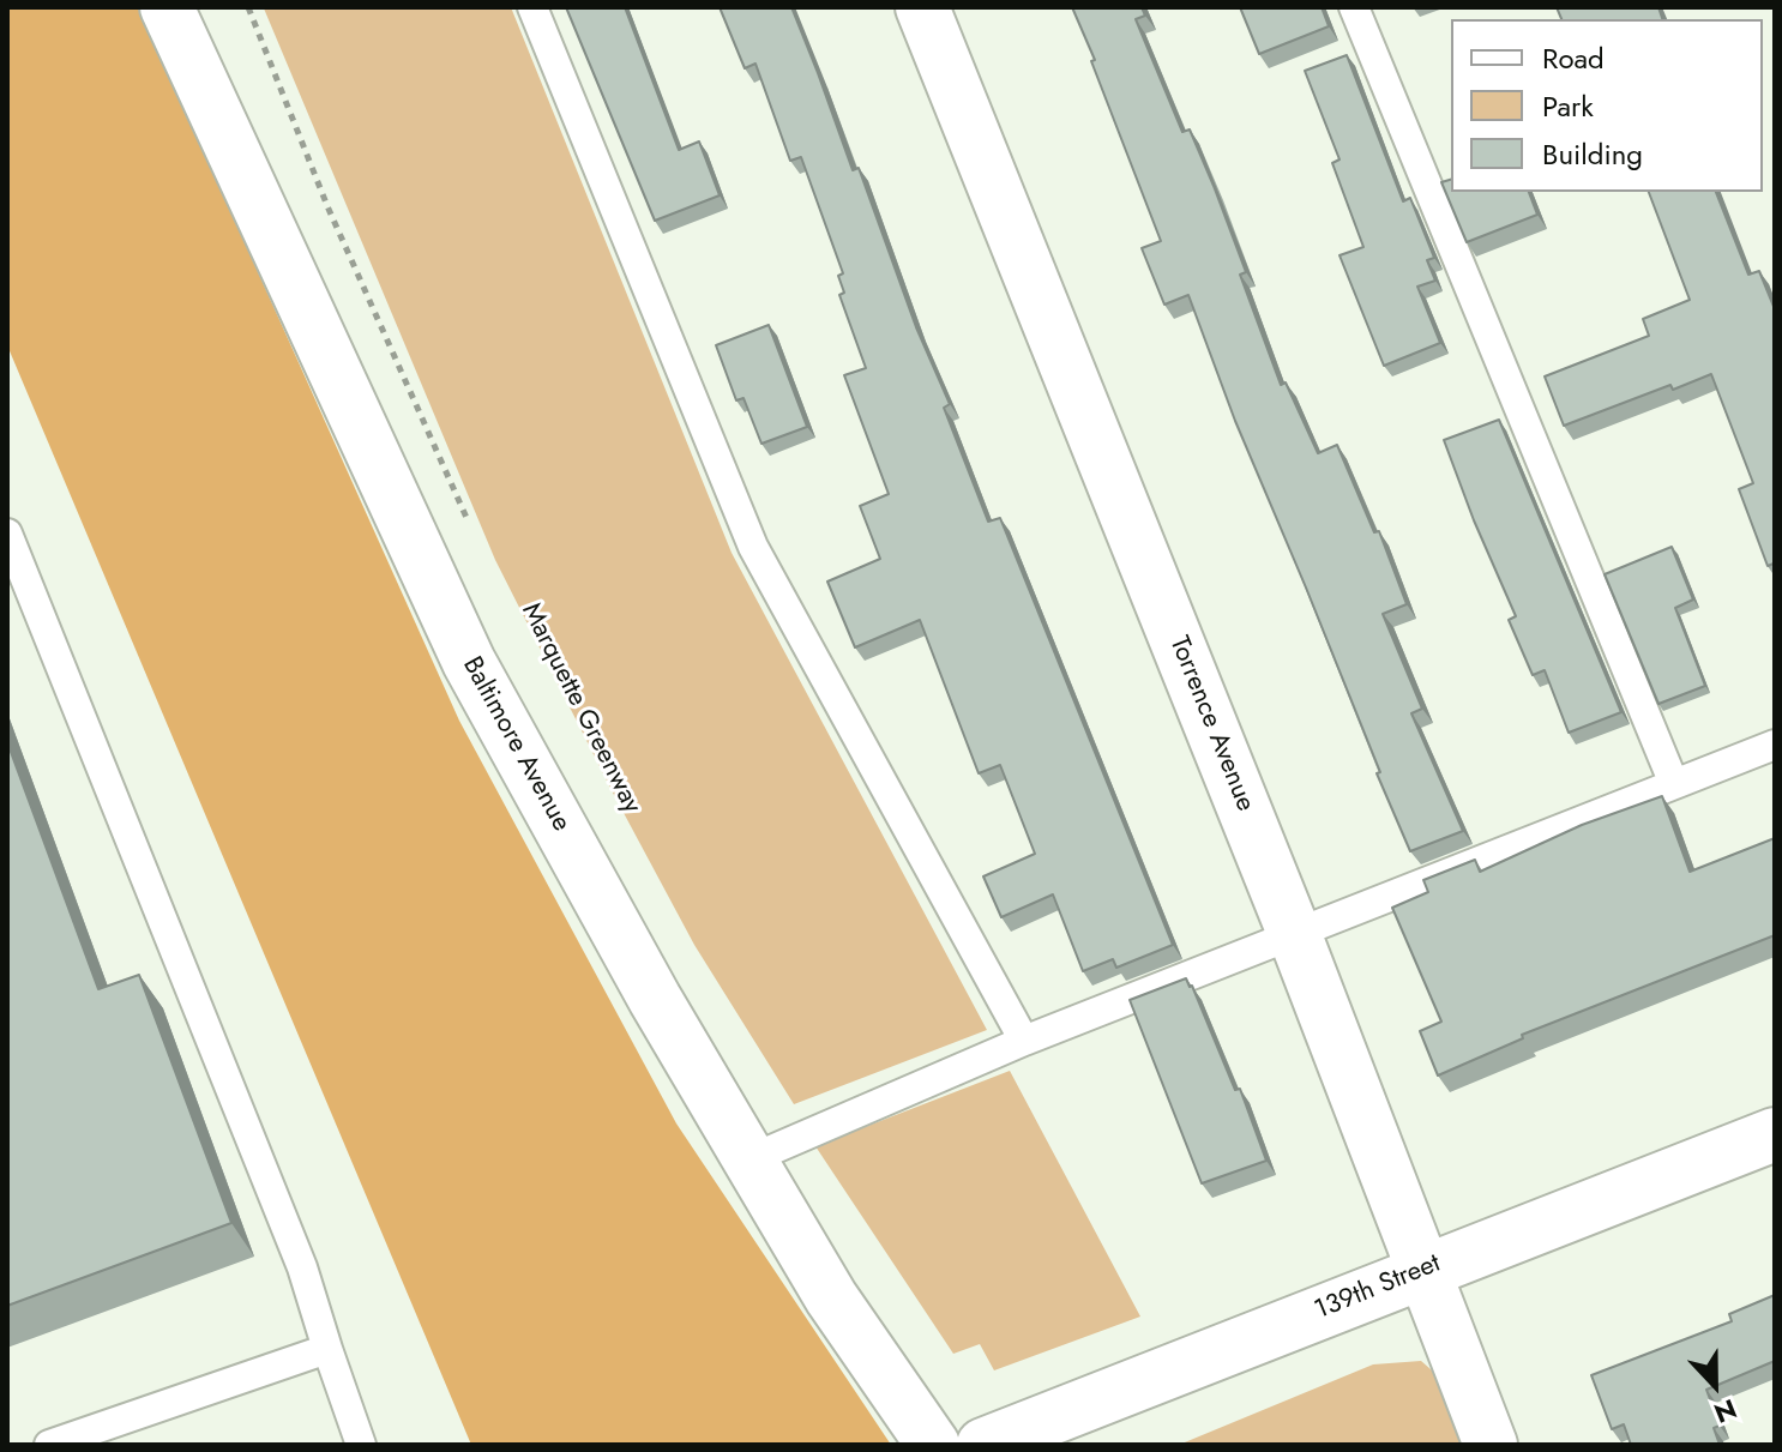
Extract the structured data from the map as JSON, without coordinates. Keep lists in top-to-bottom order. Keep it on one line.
{"streets":{"street":["Torrence Avenue","Baltimore Avenue","139th Street"]},"crossings":[["Torrence Avenue","139th Street"]],"legend":["Road","Park","Building"],"north":"bottom"}
